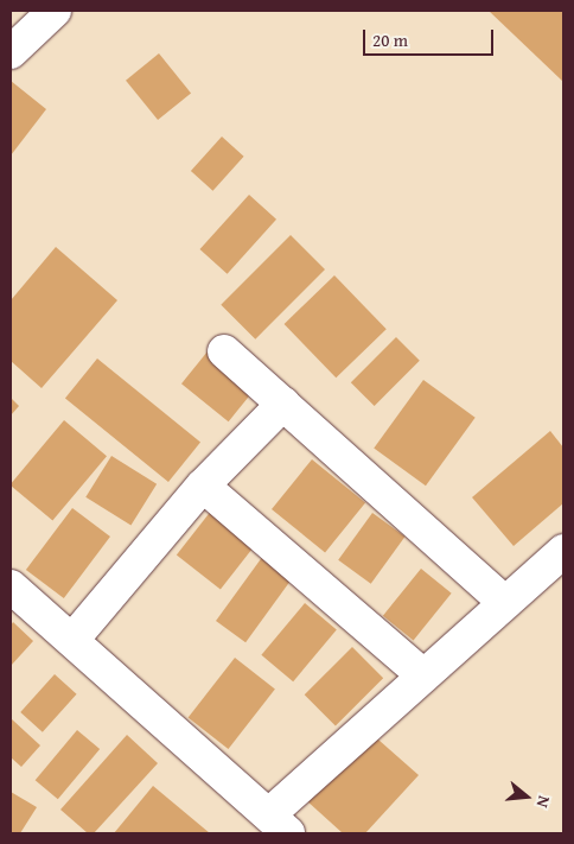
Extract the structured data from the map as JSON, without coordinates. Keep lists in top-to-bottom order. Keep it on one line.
{"scale_bar":"20 m","north":"right"}
